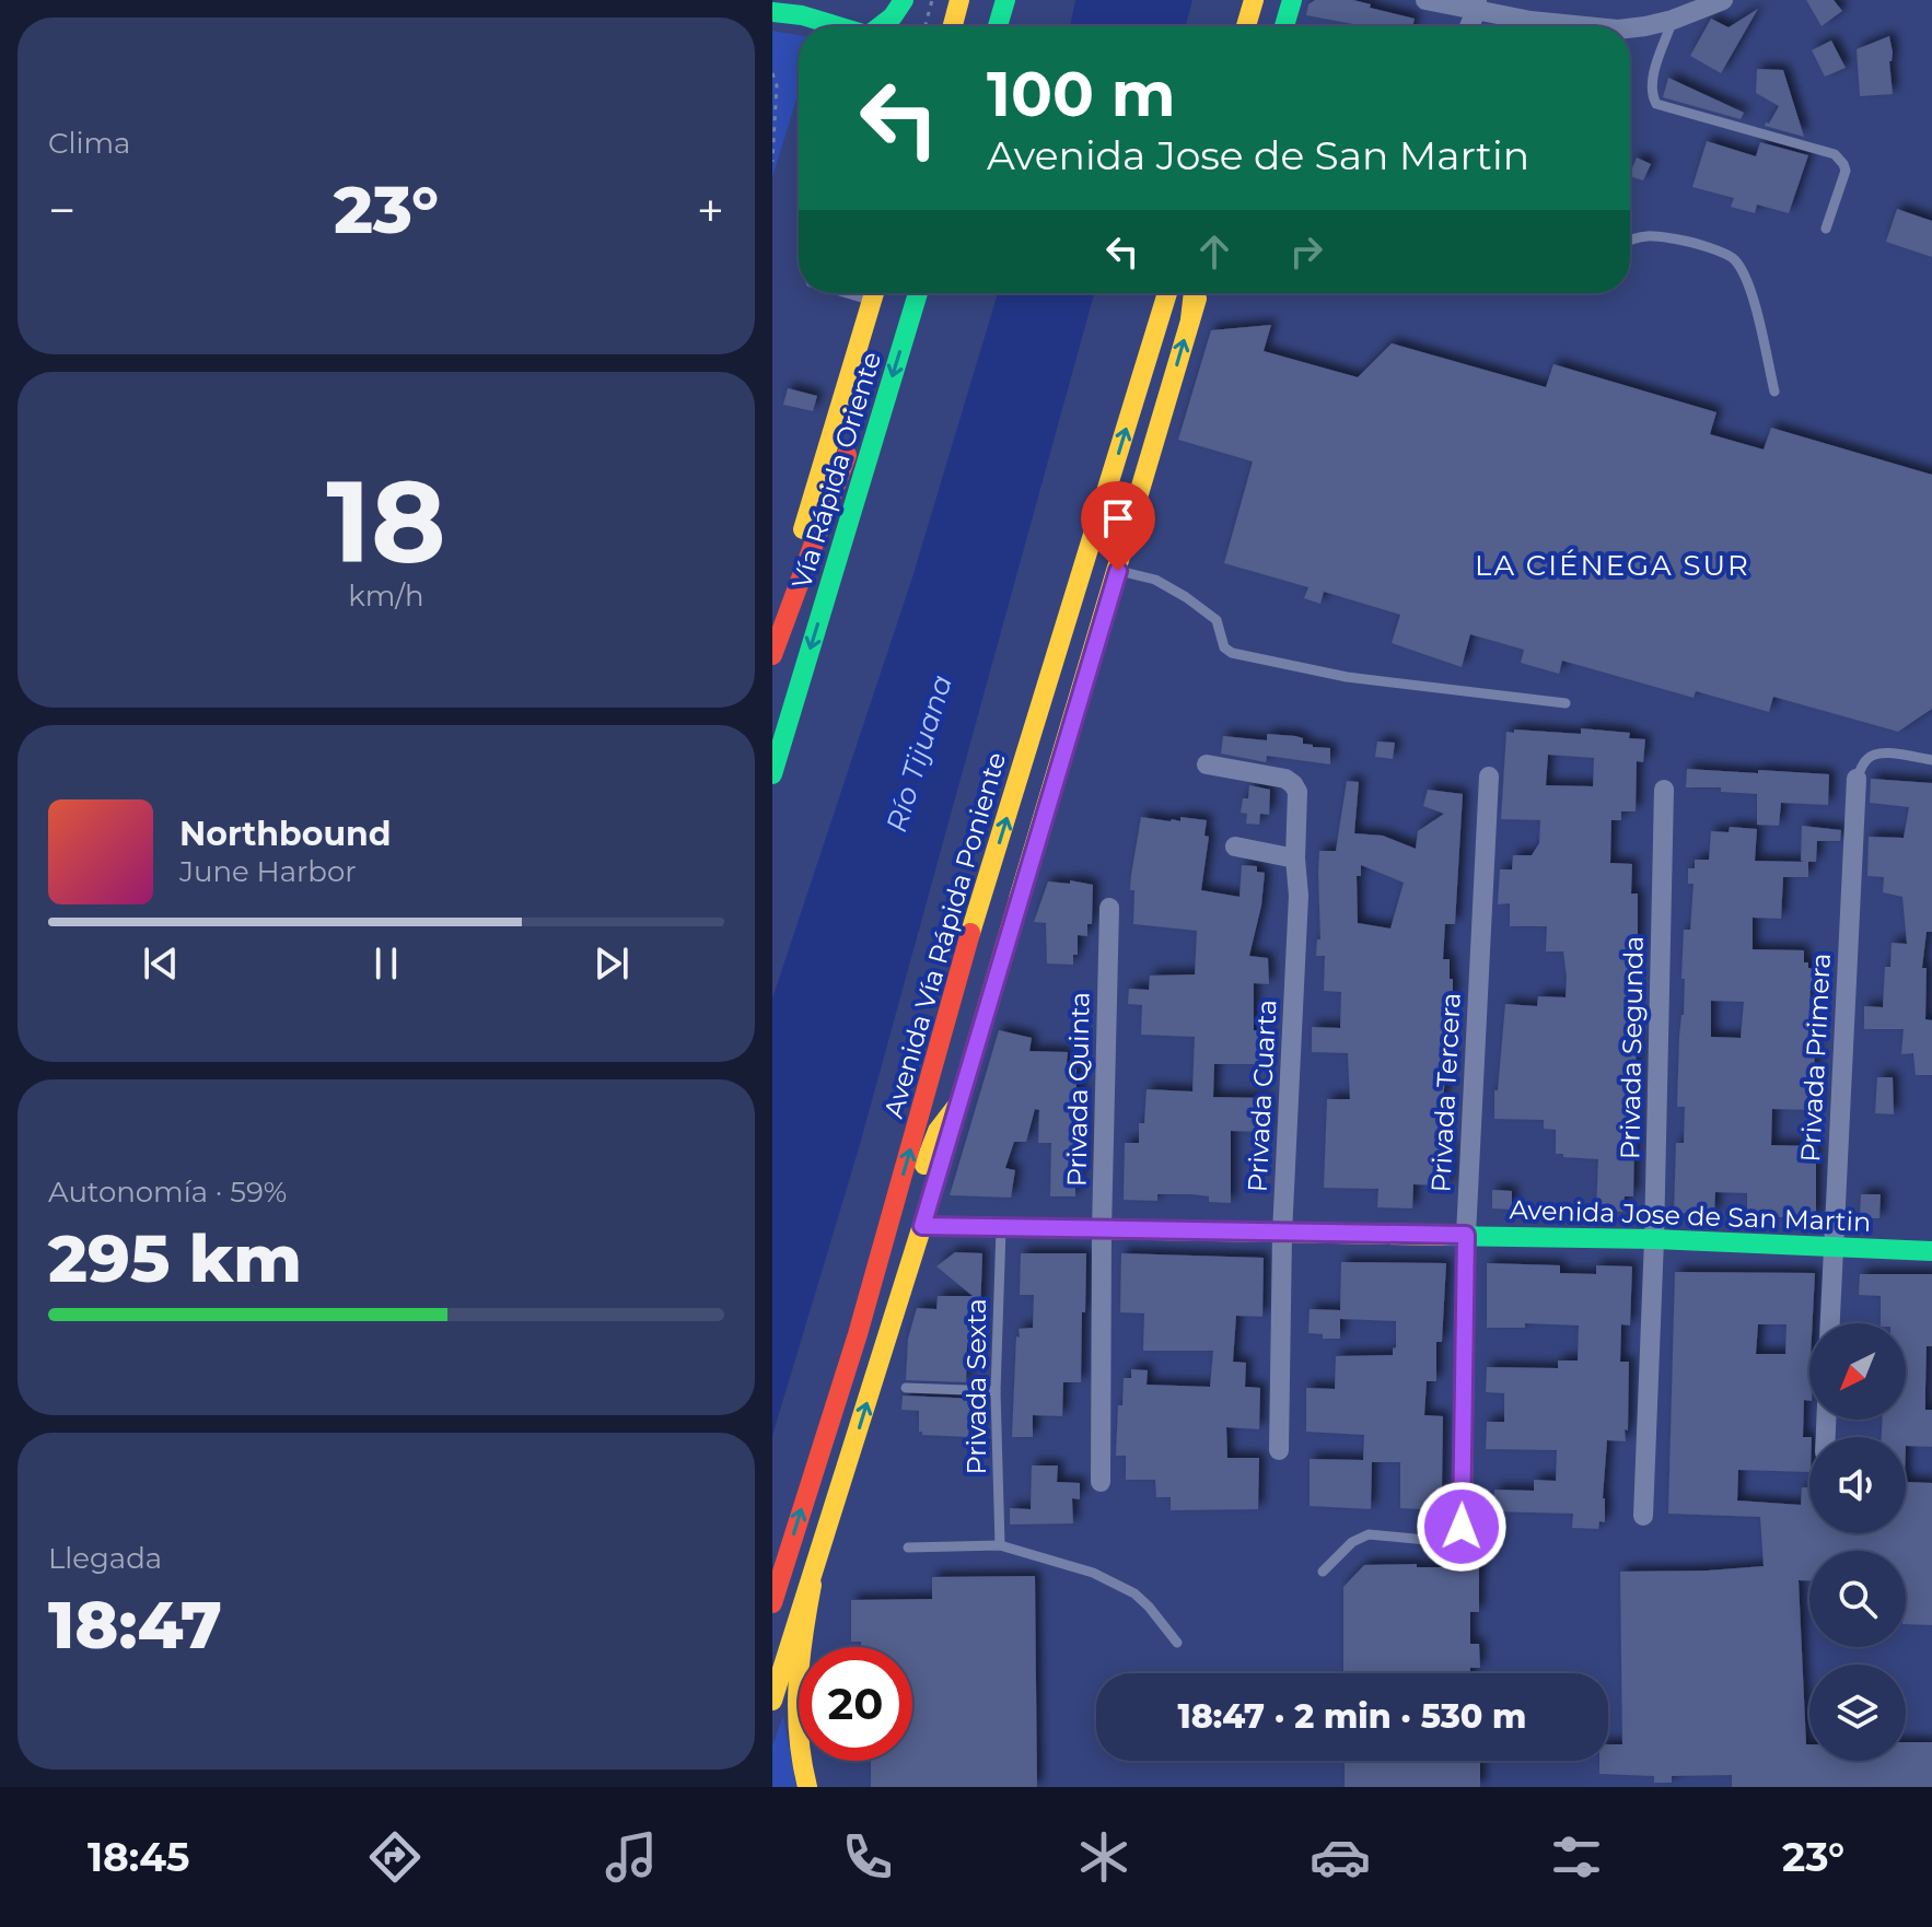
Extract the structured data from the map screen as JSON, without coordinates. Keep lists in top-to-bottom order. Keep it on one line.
{"streets":{"main road":["Vía Rápida Oriente","Avenida Vía Rápida Poniente","Avenida Jose de San Martin"],"street":["Privada Segunda","Privada Primera","Privada Quinta","Privada Tercera","Privada Cuarta"],"lane":["Privada Sexta"]},"crossings":[["Privada Segunda","Avenida Jose de San Martin"],["Privada Primera","Avenida Jose de San Martin"],["Privada Quinta","Avenida Jose de San Martin"],["Privada Tercera","Avenida Jose de San Martin"],["Privada Cuarta","Avenida Jose de San Martin"],["Avenida Jose de San Martin","Privada Sexta"]],"districts":["LA CIÉNEGA SUR"],"water":["Río Tijuana"],"north":"bottom left","page":{"tile":["Clima",["18","km/h"],["Autonomía · 59%","295 km"],["Llegada","18:47"]],"turn":["100 m","Avenida Jose de San Martin"],"heat":["−","23°","+"],"song":["Northbound","June Harbor"],"limit":"20","trip":"18:47 · 2 min · 530 m","tabs":["18:45","23°"]}}
